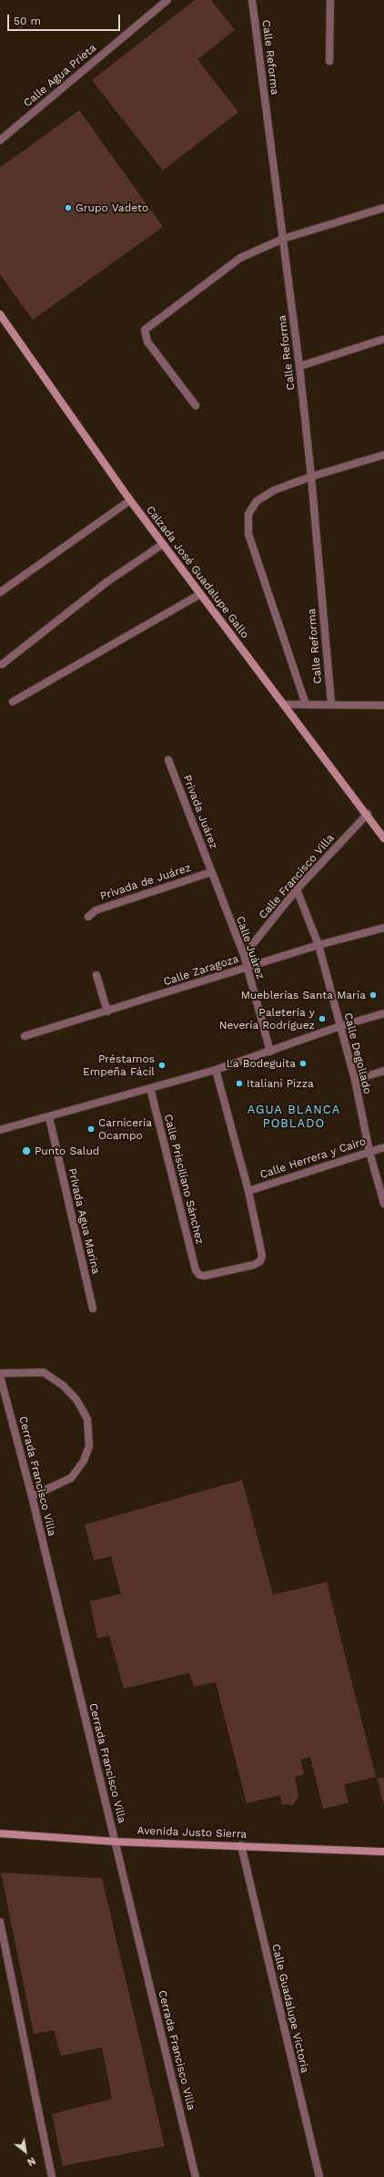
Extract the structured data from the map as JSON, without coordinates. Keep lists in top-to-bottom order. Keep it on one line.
{"streets":{"street":["Calle Reforma","Calle Agua Prieta","Calzada José Guadalupe Gallo","Privada Juárez","Calle Francisco Villa","Privada de Juárez","Calle Juárez","Calle Zaragoza","Calle Degollado","Calle Herrera y Cairo","Calle Prisciliano Sánchez","Privada Agua Marina","Cerrada Francisco Villa","Avenida Justo Sierra","Calle Guadalupe Victoria"]},"crossings":[["Calzada José Guadalupe Gallo","Calle Francisco Villa"],["Privada Juárez","Privada de Juárez"],["Privada Juárez","Calle Juárez"],["Calle Francisco Villa","Calle Juárez"],["Calle Francisco Villa","Calle Degollado"],["Privada de Juárez","Calle Juárez"],["Calle Juárez","Calle Zaragoza"],["Calle Zaragoza","Calle Degollado"],["Calle Degollado","Calle Herrera y Cairo"],["Calle Herrera y Cairo","Calle Prisciliano Sánchez"],["Cerrada Francisco Villa","Avenida Justo Sierra"],["Avenida Justo Sierra","Calle Guadalupe Victoria"]],"districts":["AGUA BLANCA POBLADO"],"places":["Grupo Vadeto","Mueblerías Santa María","Paletería y Nevería Rodríguez","La Bodeguita","Préstamos Empeña Fácil","Italiani Pizza","Carnicería Ocampo","Punto Salud"],"scale_bar":"50 m","north":"bottom right"}
